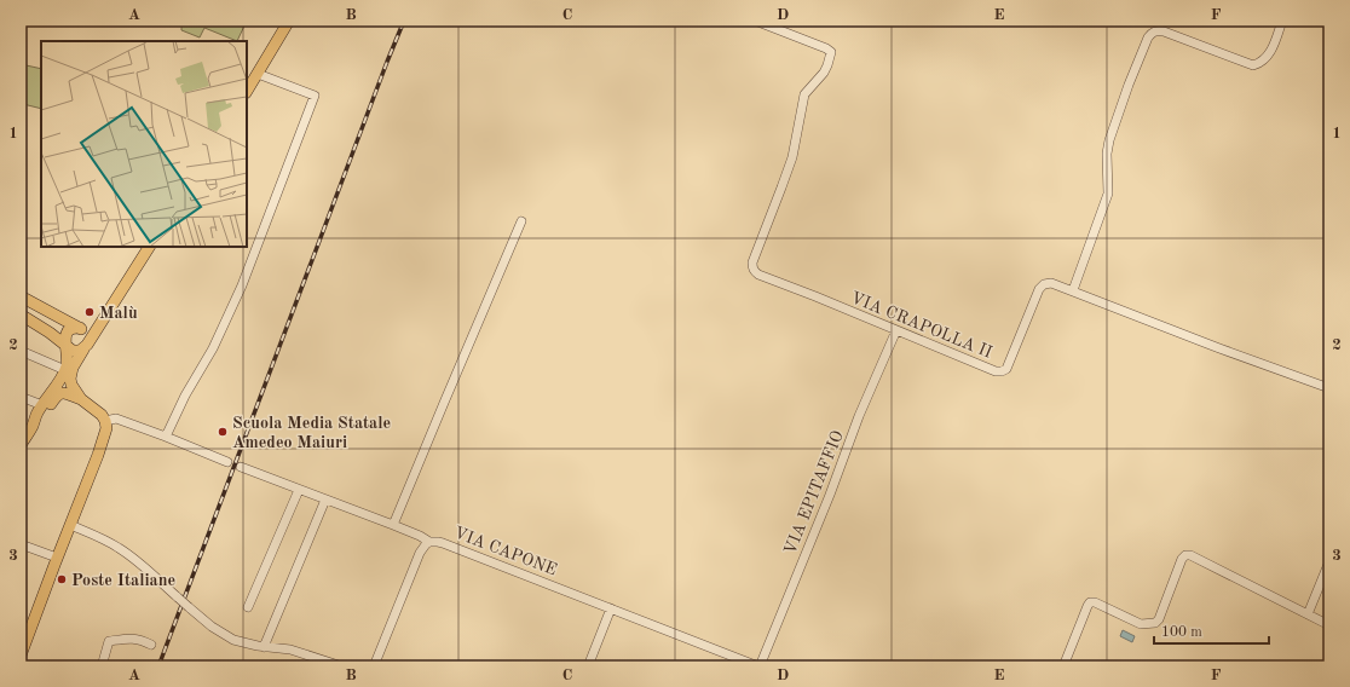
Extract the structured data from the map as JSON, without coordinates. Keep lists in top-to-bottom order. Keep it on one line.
{"streets":{"street":["VIA CRAPOLLA II","VIA EPITAFFIO","VIA CAPONE"]},"crossings":[["VIA CRAPOLLA II","VIA EPITAFFIO"],["VIA EPITAFFIO","VIA CAPONE"]],"places":["Malù","Scuola Media Statale Amedeo Maiuri","Poste Italiane"],"scale_bar":"100 m","grid":{"columns":["A","B","C","D","E","F"],"rows":["1","2","3"]}}
